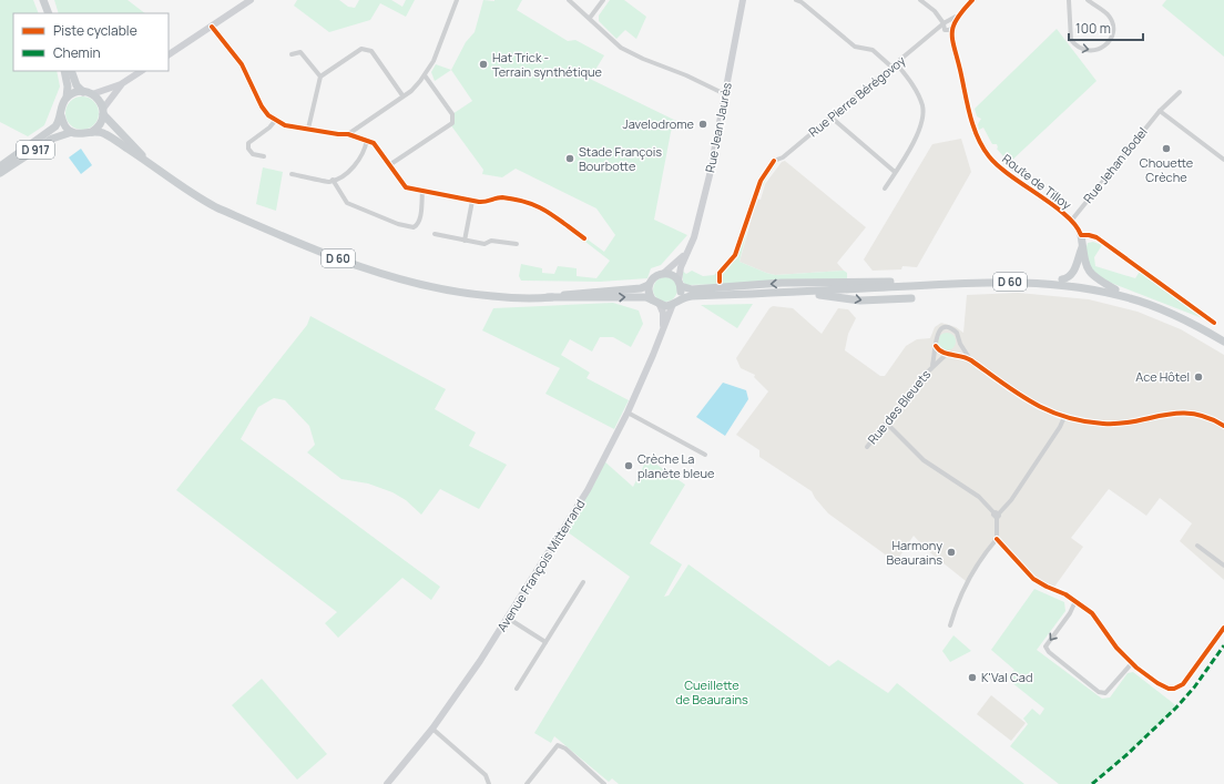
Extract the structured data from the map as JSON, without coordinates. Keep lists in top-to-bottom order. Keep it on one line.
{"streets":{"main road":["Rue Jean Jaurès","D 917","D 60","Avenue François Mitterrand"],"street":["Rue Pierre Bérégovoy","Rue Jehan Bodel","Route de Tilloy","Rue des Bleuets"]},"crossings":[["Rue Pierre Bérégovoy","Route de Tilloy"],["Rue Jean Jaurès","D 60"],["Rue Jean Jaurès","Avenue François Mitterrand"],["D 917","D 60"],["Rue Jehan Bodel","Route de Tilloy"],["D 60","Avenue François Mitterrand"]],"parks":["Cueillette de Beaurains"],"places":["Hat Trick - Terrain synthétique","Javelodrome","Chouette Crèche","Stade François Bourbotte","Ace Hôtel","Crèche La planète bleue","Harmony Beaurains","K'Val Cad"],"legend":["Piste cyclable","Chemin"],"scale_bar":"100 m"}
